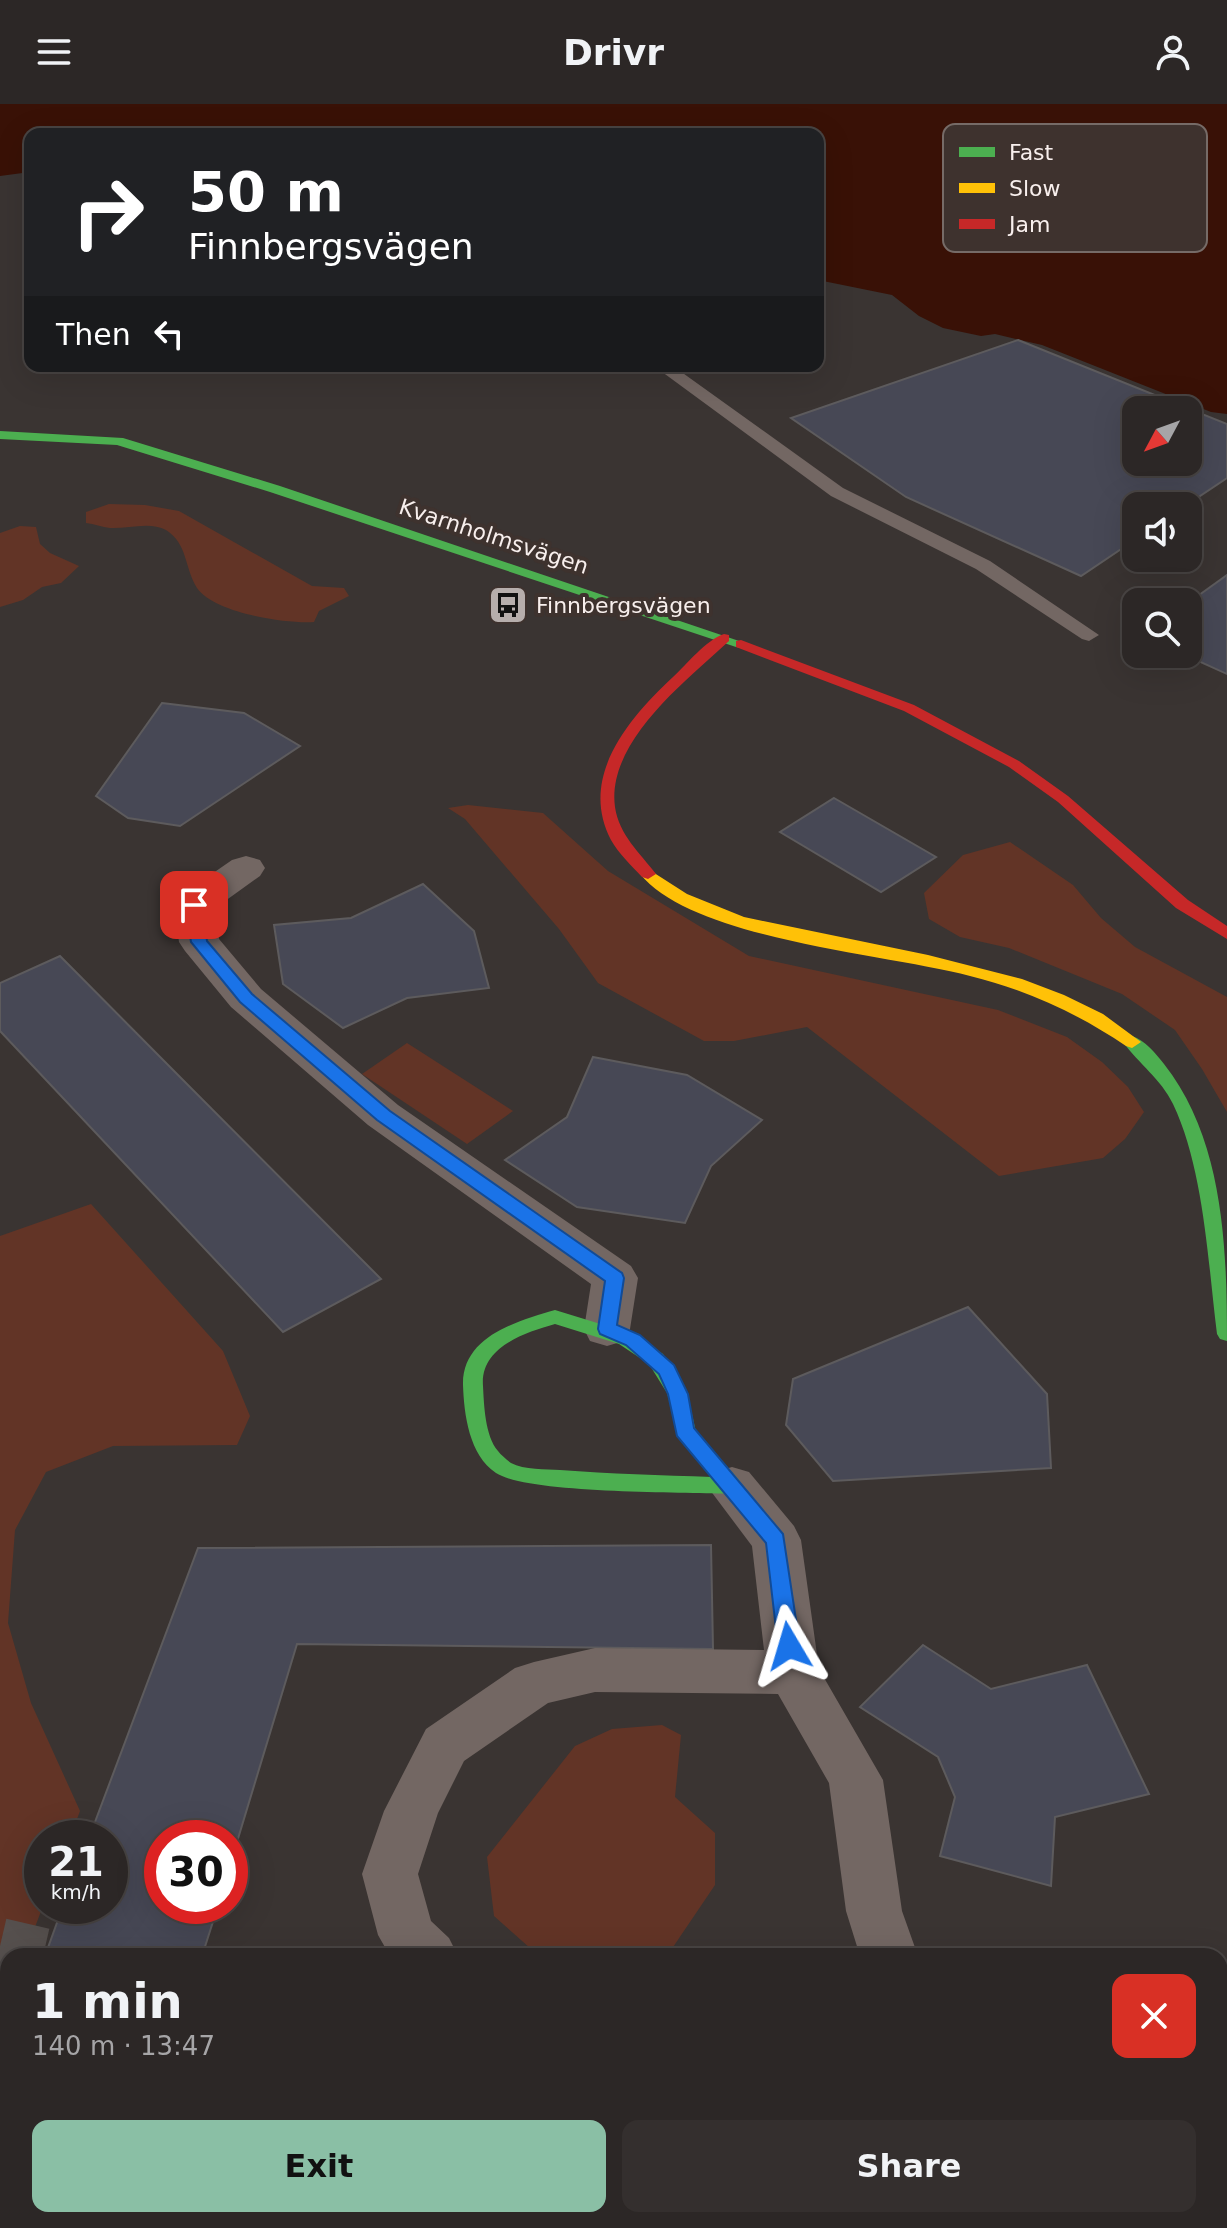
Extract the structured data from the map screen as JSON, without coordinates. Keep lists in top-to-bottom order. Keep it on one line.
{"streets":{"street":["Kvarnholmsvägen"]},"places":{"bus stop":["Finnbergsvägen"]},"legend":["Fast","Slow","Jam"],"north":"bottom left","page":{"header":"Drivr","turn":["50 m","Finnbergsvägen"],"then":"Then","speed":"21 km/h","limit":"30","heading":["1 min","140 m · 13:47"],"buttons":["Exit","Share"]}}
